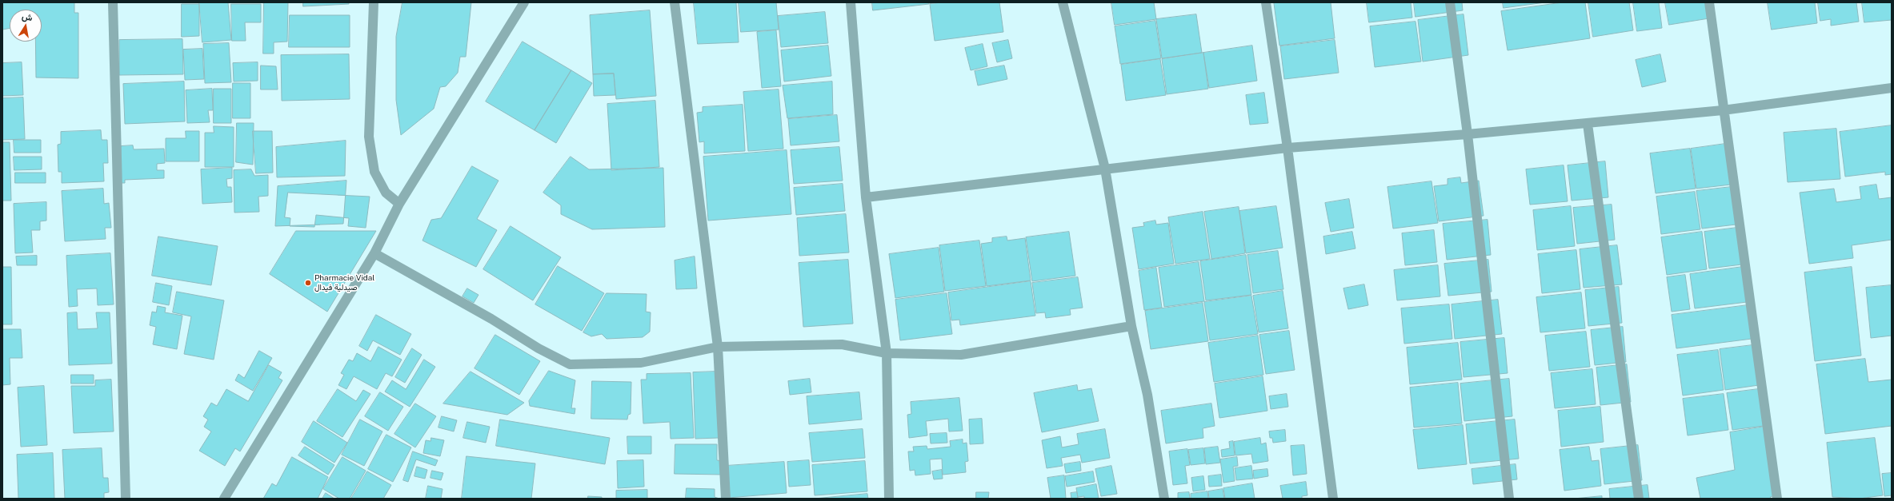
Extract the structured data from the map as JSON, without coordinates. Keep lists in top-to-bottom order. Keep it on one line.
{"places":["Pharmacie Vidal صيدلية فيدال"],"north":"top"}
